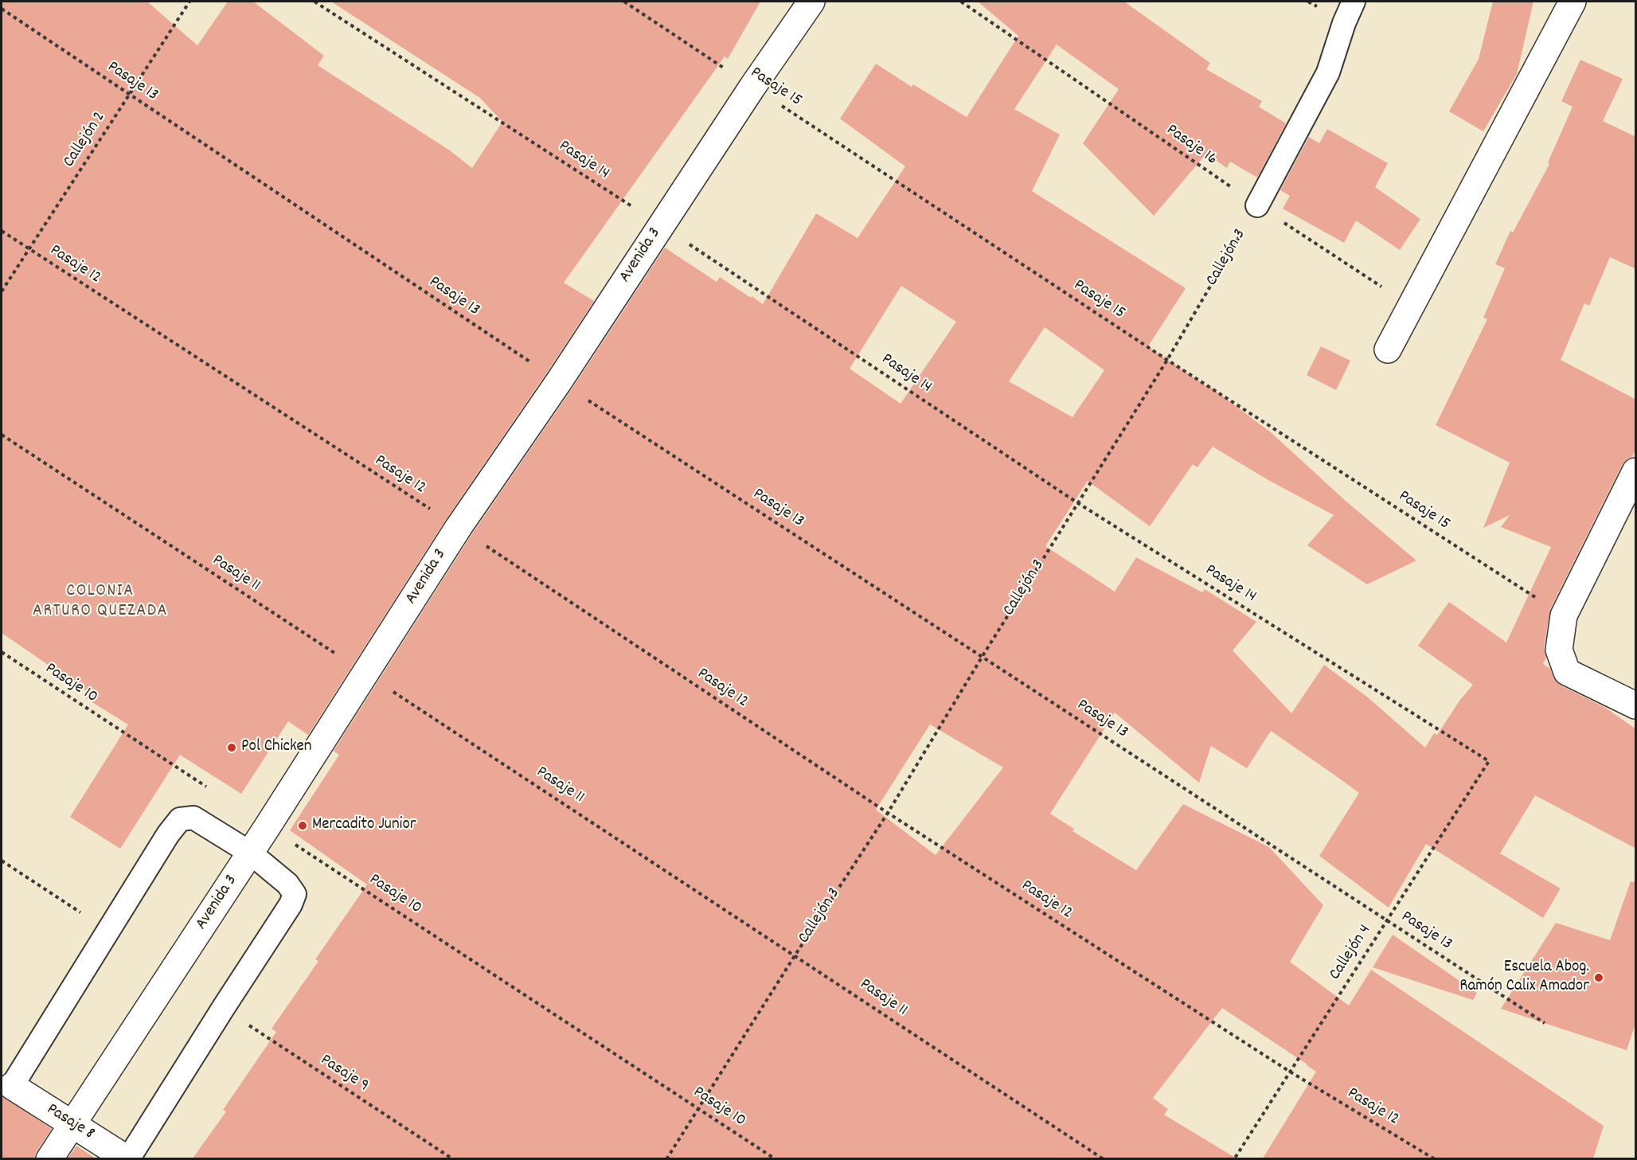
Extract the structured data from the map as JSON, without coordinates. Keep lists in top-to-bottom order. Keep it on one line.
{"streets":{"street":["Avenida 3","Pasaje 8"],"path":["Pasaje 13","Pasaje 15","Callejón 2","Pasaje 16","Pasaje 14","Callejón 3","Pasaje 12","Pasaje 11","Pasaje 10","Callejón 4","Pasaje 9"]},"crossings":[["Pasaje 13","Callejón 2"],["Pasaje 13","Avenida 3"],["Pasaje 13","Callejón 3"],["Pasaje 13","Callejón 4"],["Pasaje 15","Avenida 3"],["Pasaje 15","Callejón 3"],["Callejón 2","Pasaje 12"],["Pasaje 16","Callejón 3"],["Pasaje 14","Avenida 3"],["Pasaje 14","Callejón 3"],["Pasaje 14","Callejón 4"],["Avenida 3","Pasaje 12"],["Avenida 3","Pasaje 11"],["Avenida 3","Pasaje 10"],["Avenida 3","Pasaje 8"],["Callejón 3","Pasaje 12"],["Callejón 3","Pasaje 11"],["Callejón 3","Pasaje 10"],["Pasaje 12","Callejón 4"]],"districts":["COLONIA ARTURO QUEZADA"],"places":["Pol Chicken","Mercadito Junior","Escuela Abog. Ramón Calix Amador"]}
